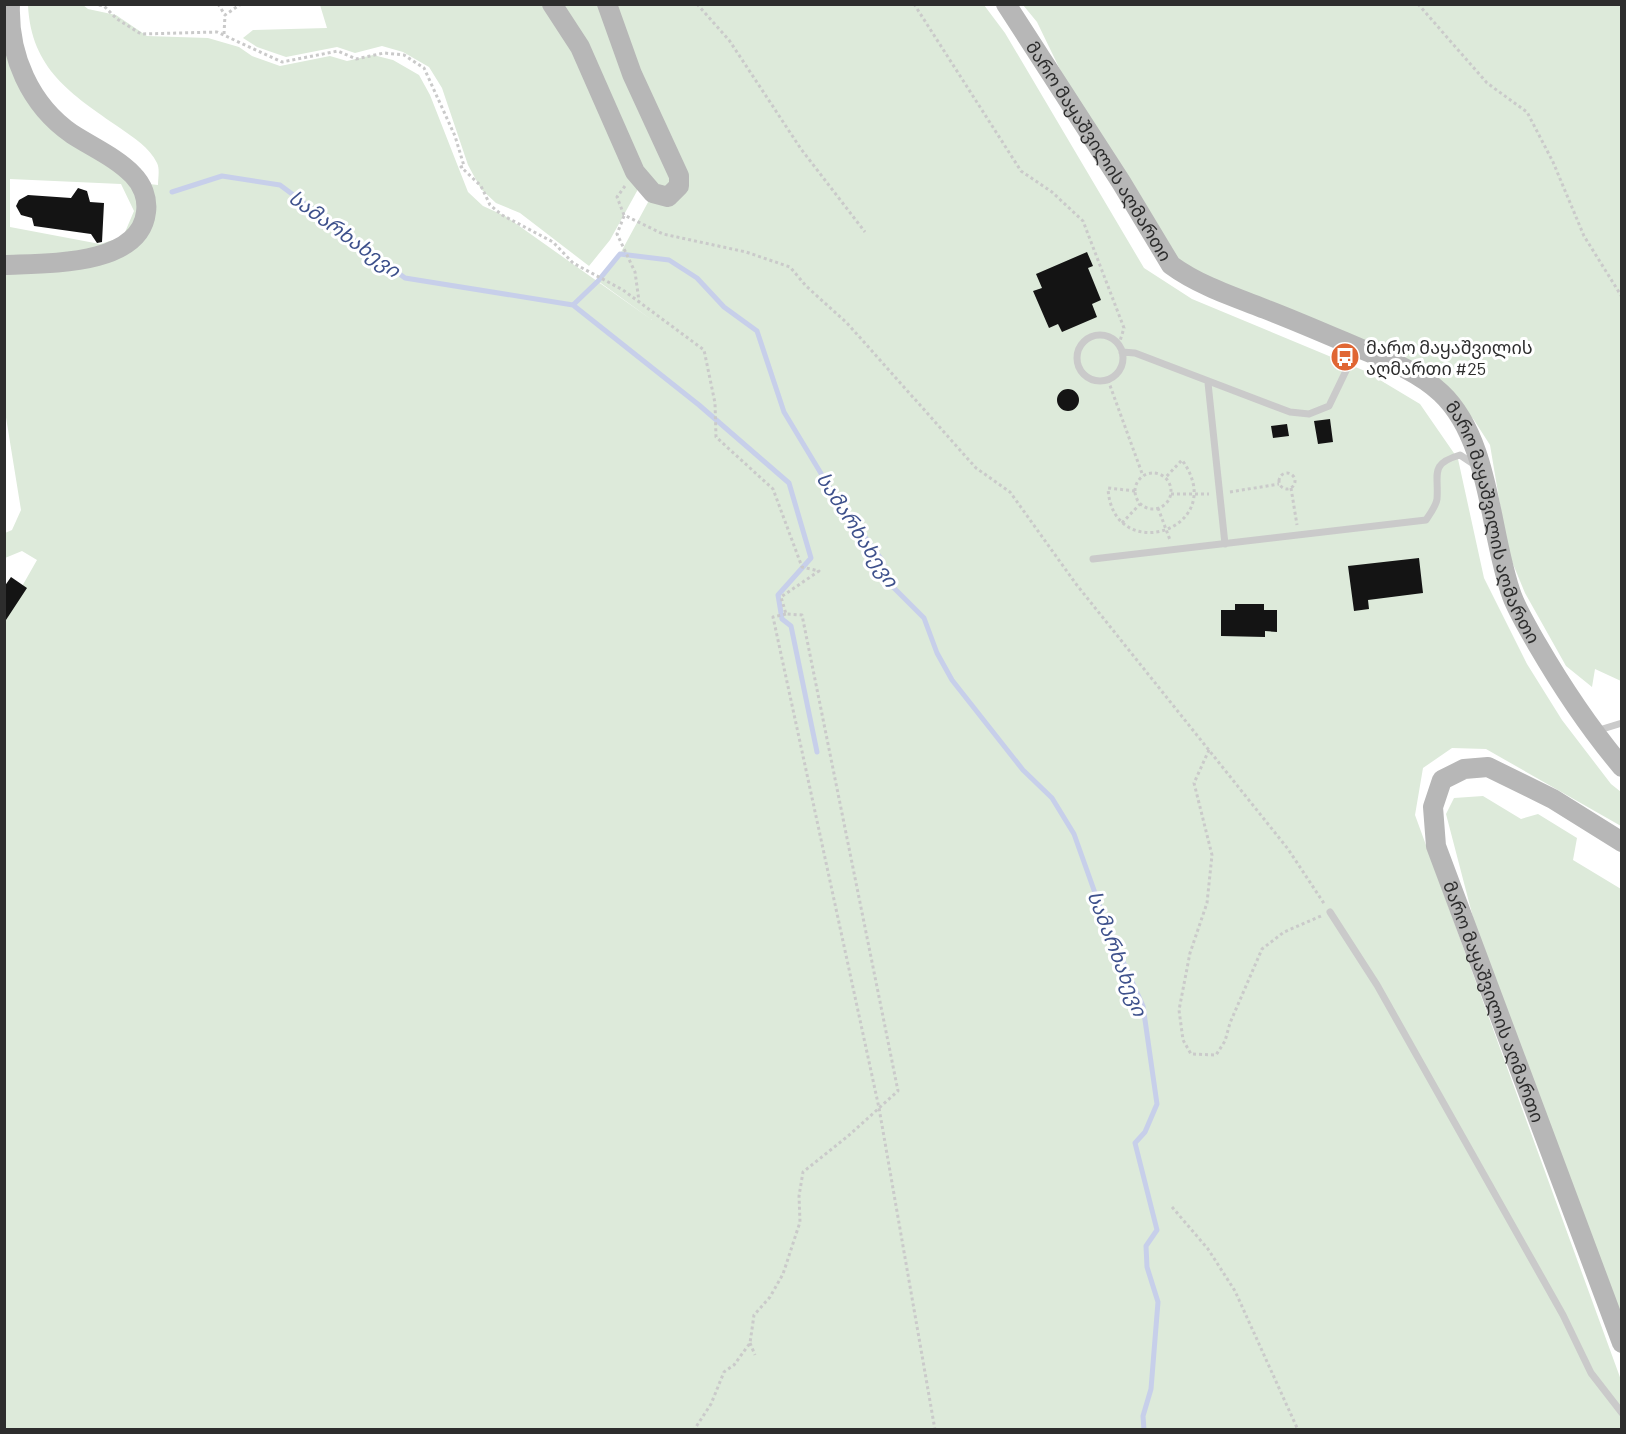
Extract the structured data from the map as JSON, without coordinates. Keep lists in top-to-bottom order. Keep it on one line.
{"streets":{"main road":["მარო მაყაშვილის აღმართი"]},"water":["სამარხახევი"],"places":{"bus stop":["მარო მაყაშვილის აღმართი #25"]}}
